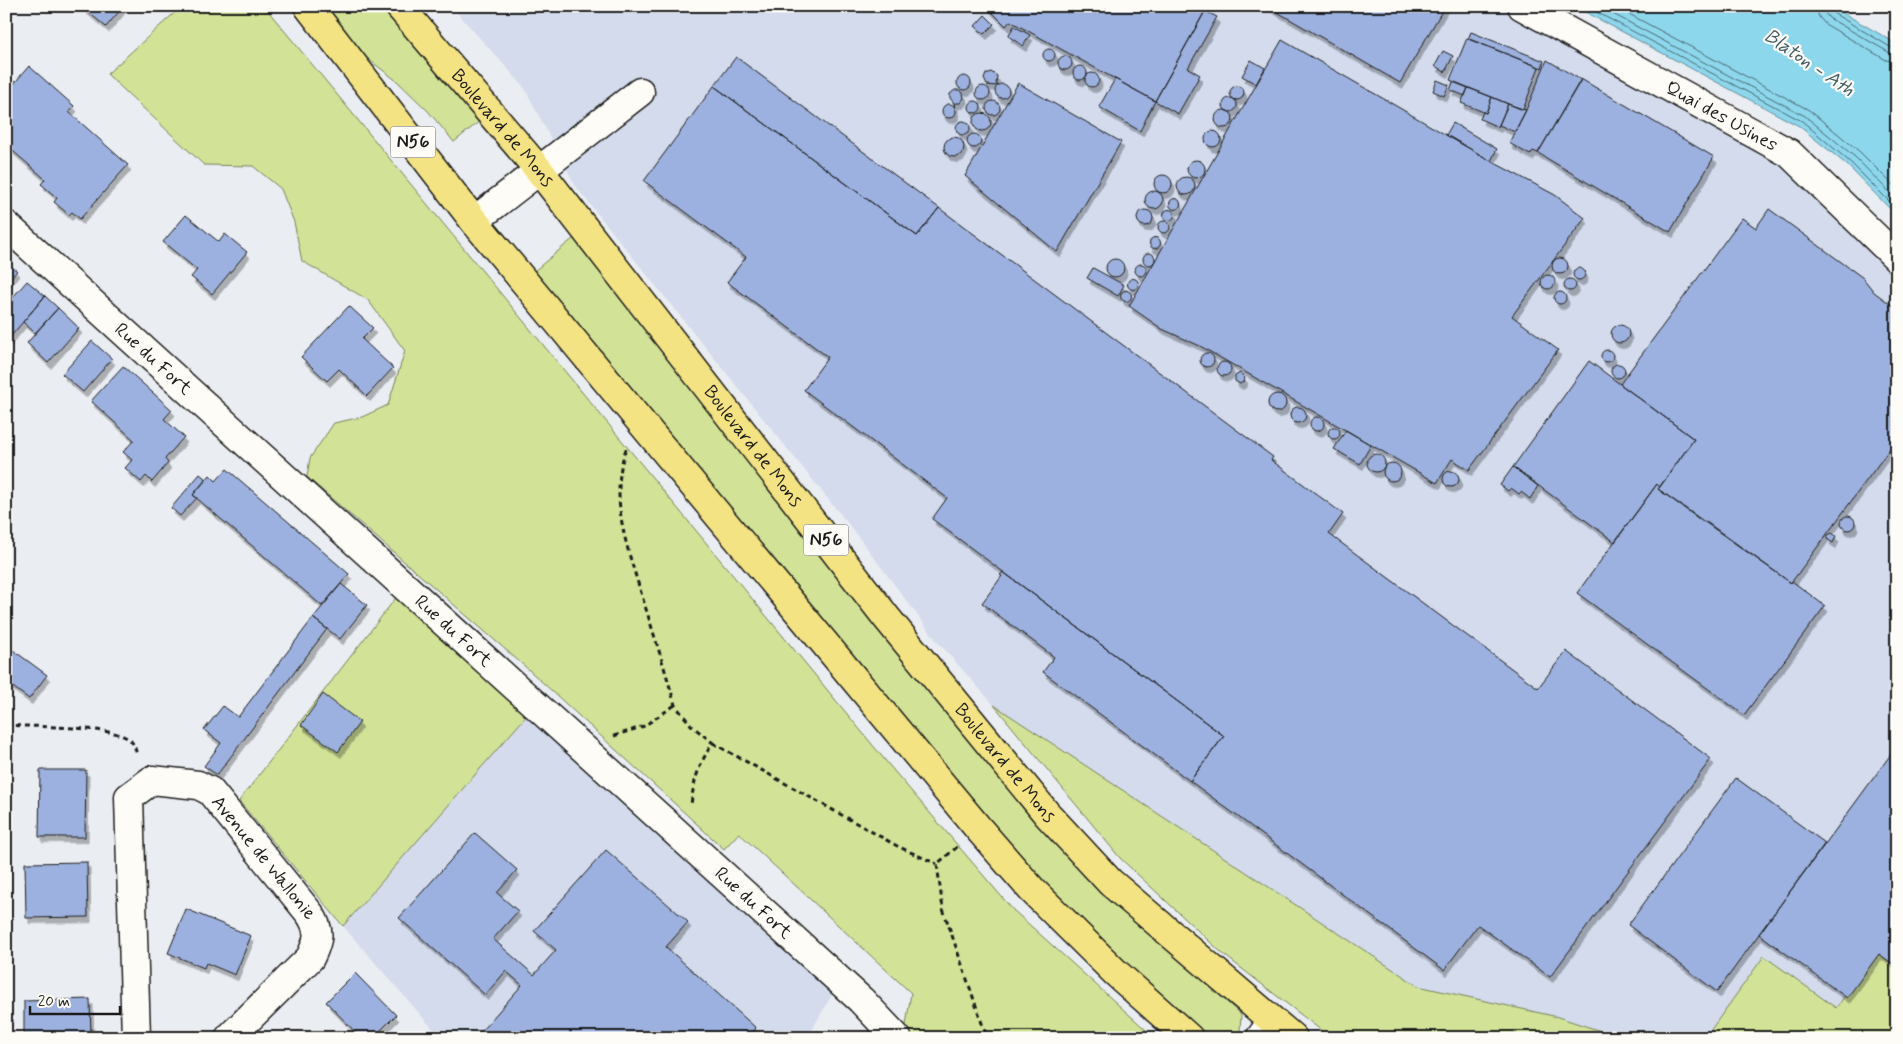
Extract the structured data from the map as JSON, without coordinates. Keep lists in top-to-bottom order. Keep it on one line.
{"streets":{"main road":["Boulevard de Mons","N56"],"street":["Quai des Usines","Rue du Fort","Avenue de Wallonie"]},"water":["Blaton - Ath"],"scale_bar":"20 m"}
